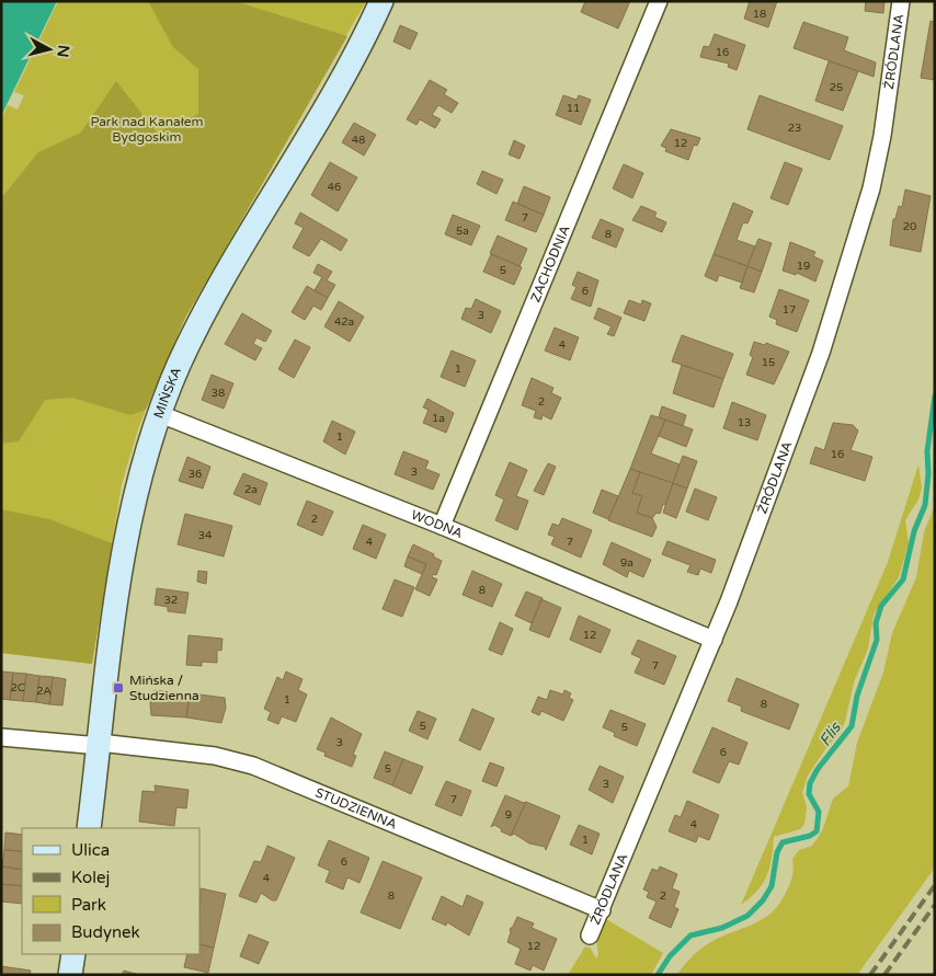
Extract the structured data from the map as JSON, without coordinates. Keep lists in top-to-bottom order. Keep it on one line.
{"streets":{"street":["ŹRÓDLANA","ZACHODNIA","MIŃSKA","WODNA","STUDZIENNA"]},"crossings":[["ŹRÓDLANA","WODNA"],["ŹRÓDLANA","STUDZIENNA"],["ZACHODNIA","WODNA"],["MIŃSKA","WODNA"],["MIŃSKA","STUDZIENNA"]],"water":["Flis"],"parks":["Park nad Kanałem Bydgoskim"],"places":{"transit":["Mińska / Studzienna"]},"house_numbers":["18","16","25","11","23","48","12","46","7","20","5a","8","19","5","6","17","3","42a","4","15","1","38","2","1a","13","1","16","3","36","2a","2","34","4","7","9a","8","32","12","7","2C","2A","1","8","5","5","3","6","5","3","7","9","4","1","6","4","8","2","12"],"legend":["Ulica","Kolej","Park","Budynek"],"north":"right"}
